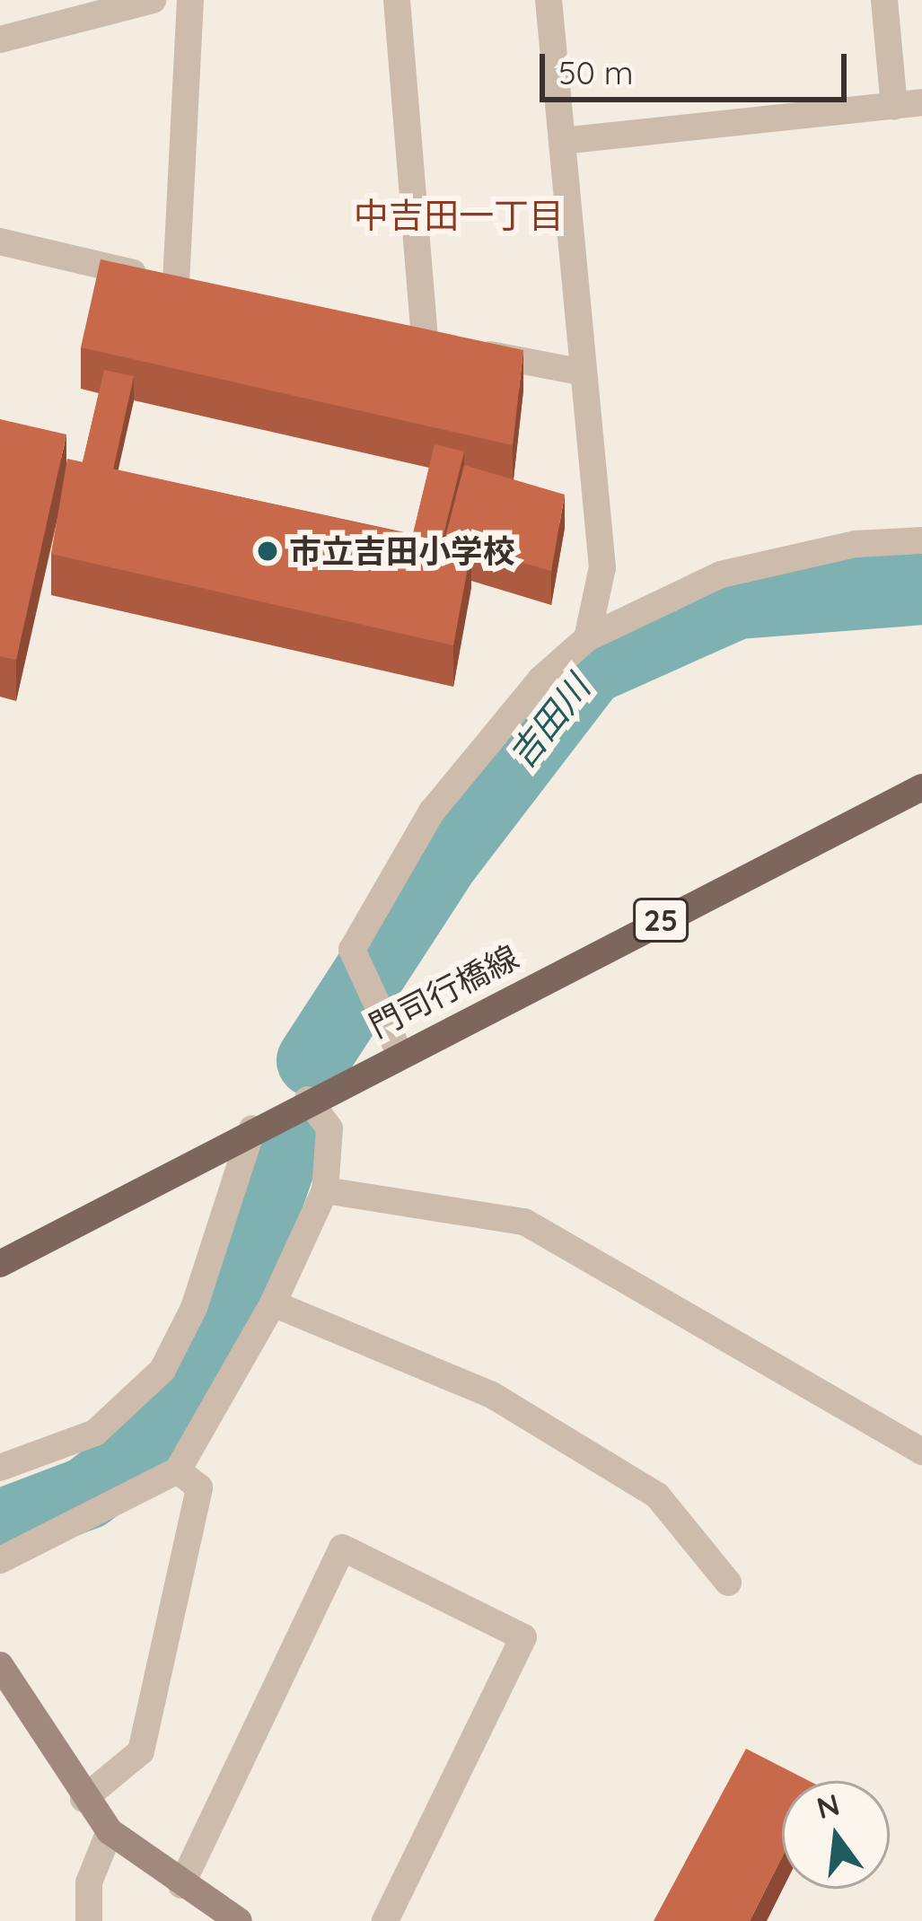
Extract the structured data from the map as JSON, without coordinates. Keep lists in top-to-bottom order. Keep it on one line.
{"streets":{"main road":["25","門司行橋線"]},"districts":["中吉田一丁目"],"water":["吉田川"],"places":["市立吉田小学校"],"scale_bar":"50 m","north":"top"}
